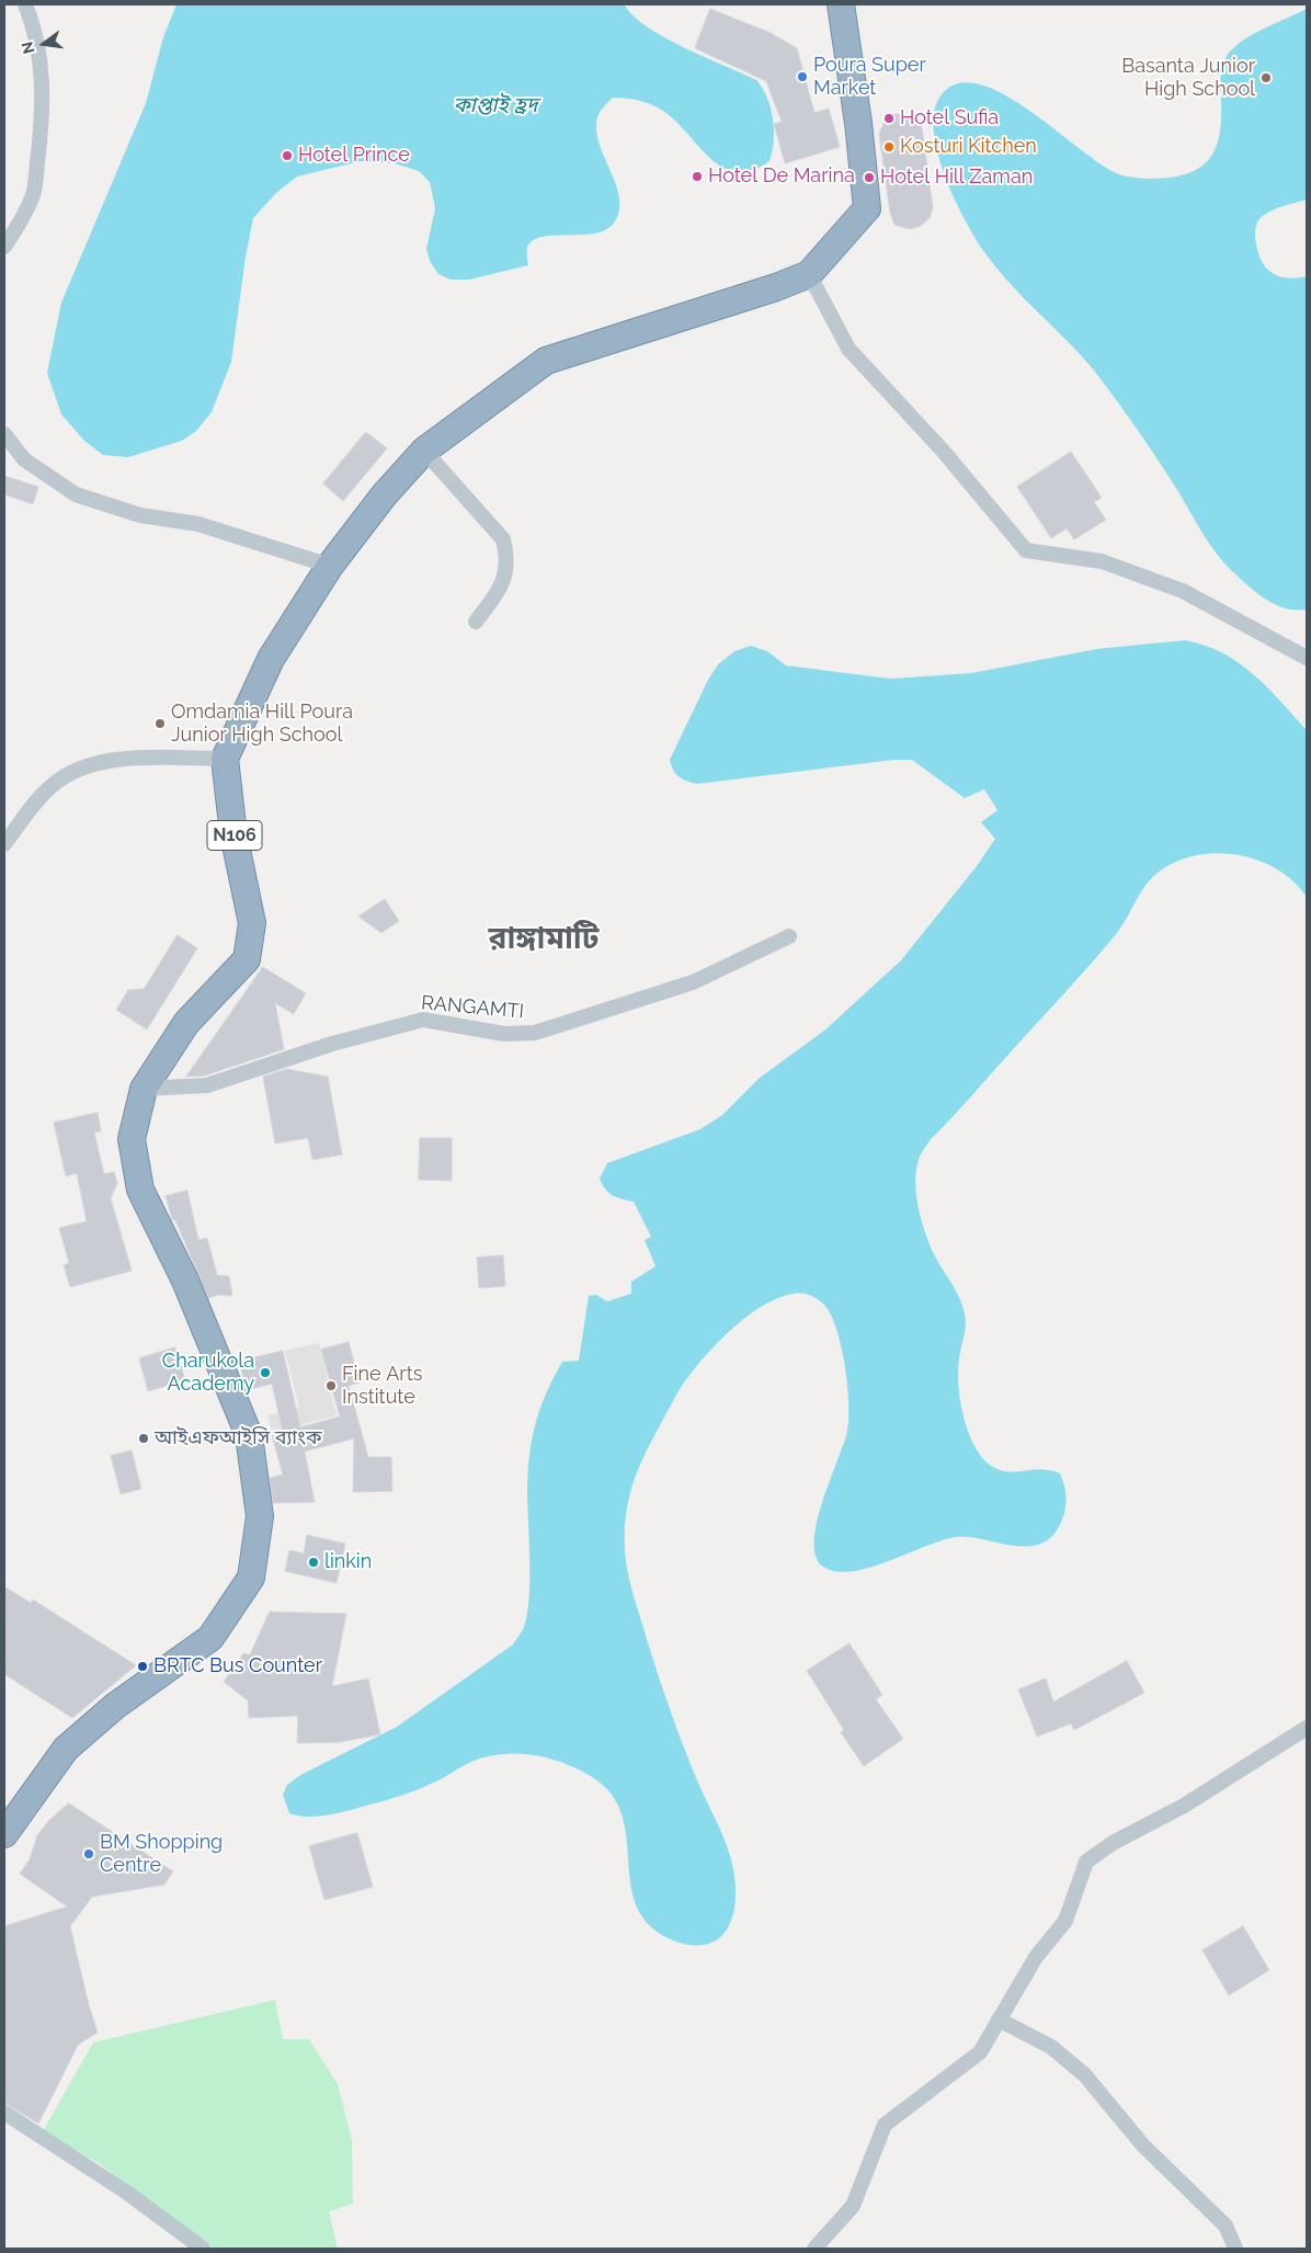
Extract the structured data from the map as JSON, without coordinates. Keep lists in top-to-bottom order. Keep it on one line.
{"streets":{"highway":["N106"],"street":["RANGAMTI"]},"crossings":[["N106","RANGAMTI"]],"districts":["রাঙ্গামাটি"],"water":["কাপ্তাই হ্রদ"],"places":["Poura Super Market","Basanta Junior High School","Hotel Sufia","Kosturi Kitchen","Hotel Prince","Hotel De Marina","Hotel Hill Zaman","Omdamia Hill Poura Junior High School","Charukola Academy","Fine Arts Institute","আইএফআইসি ব্যাংক","linkin","BRTC Bus Counter","BM Shopping Centre"],"north":"left"}
